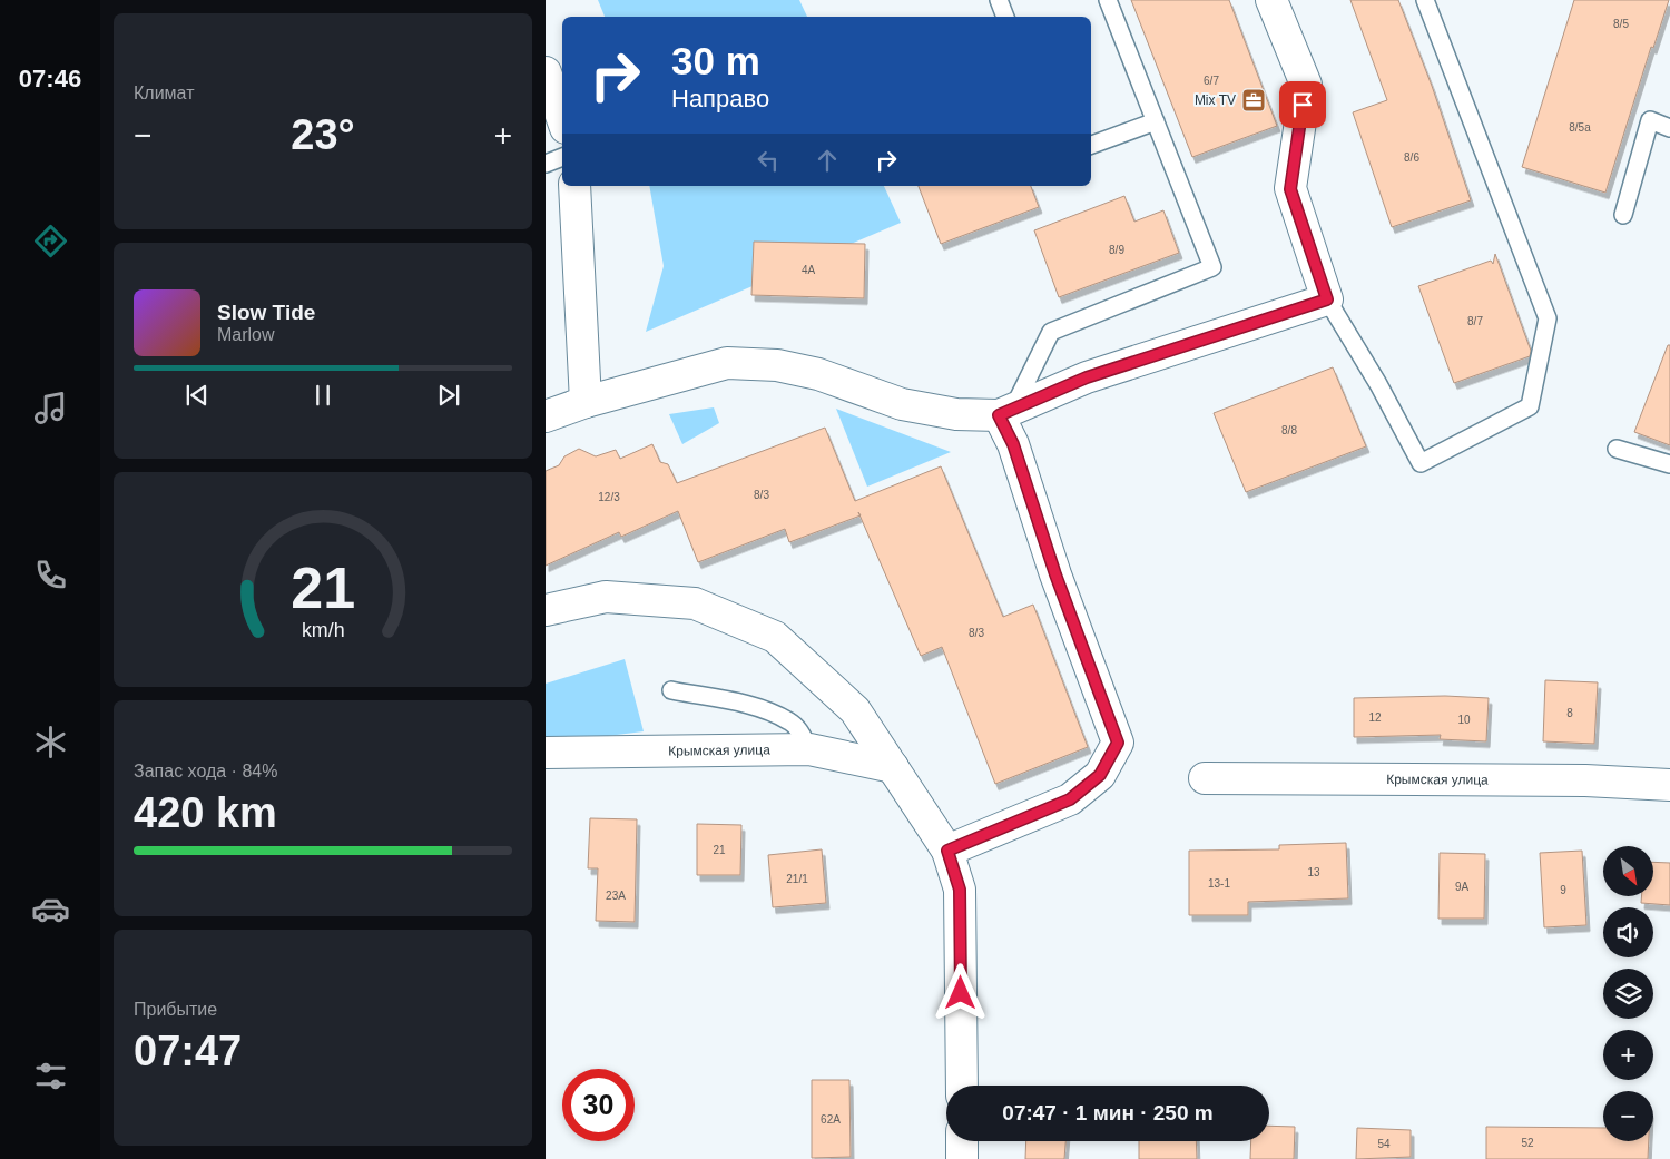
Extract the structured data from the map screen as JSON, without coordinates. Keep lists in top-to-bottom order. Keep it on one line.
{"streets":{"street":["Крымская улица"]},"places":{"office":["Mix TV"]},"house_numbers":["8/5","6/7","8/5а","8/6","8/9","4А","8/7","8/8","8/3","12/3","8/3","8","12","10","21","13","21/1","13-1","9А","9","23А","62А","52","54"],"north":"bottom right","page":{"tabs":"07:46","tile":["Климат",["Запас хода · 84%","420 km"],["Прибытие","07:47"]],"turn":["30 m","Направо"],"heat":["−","23°","+"],"song":["Slow Tide","Marlow"],"map_buttons":["+","−"],"limit":"30","trip":"07:47 · 1 мин · 250 m","gauge":["21","km/h"]}}
